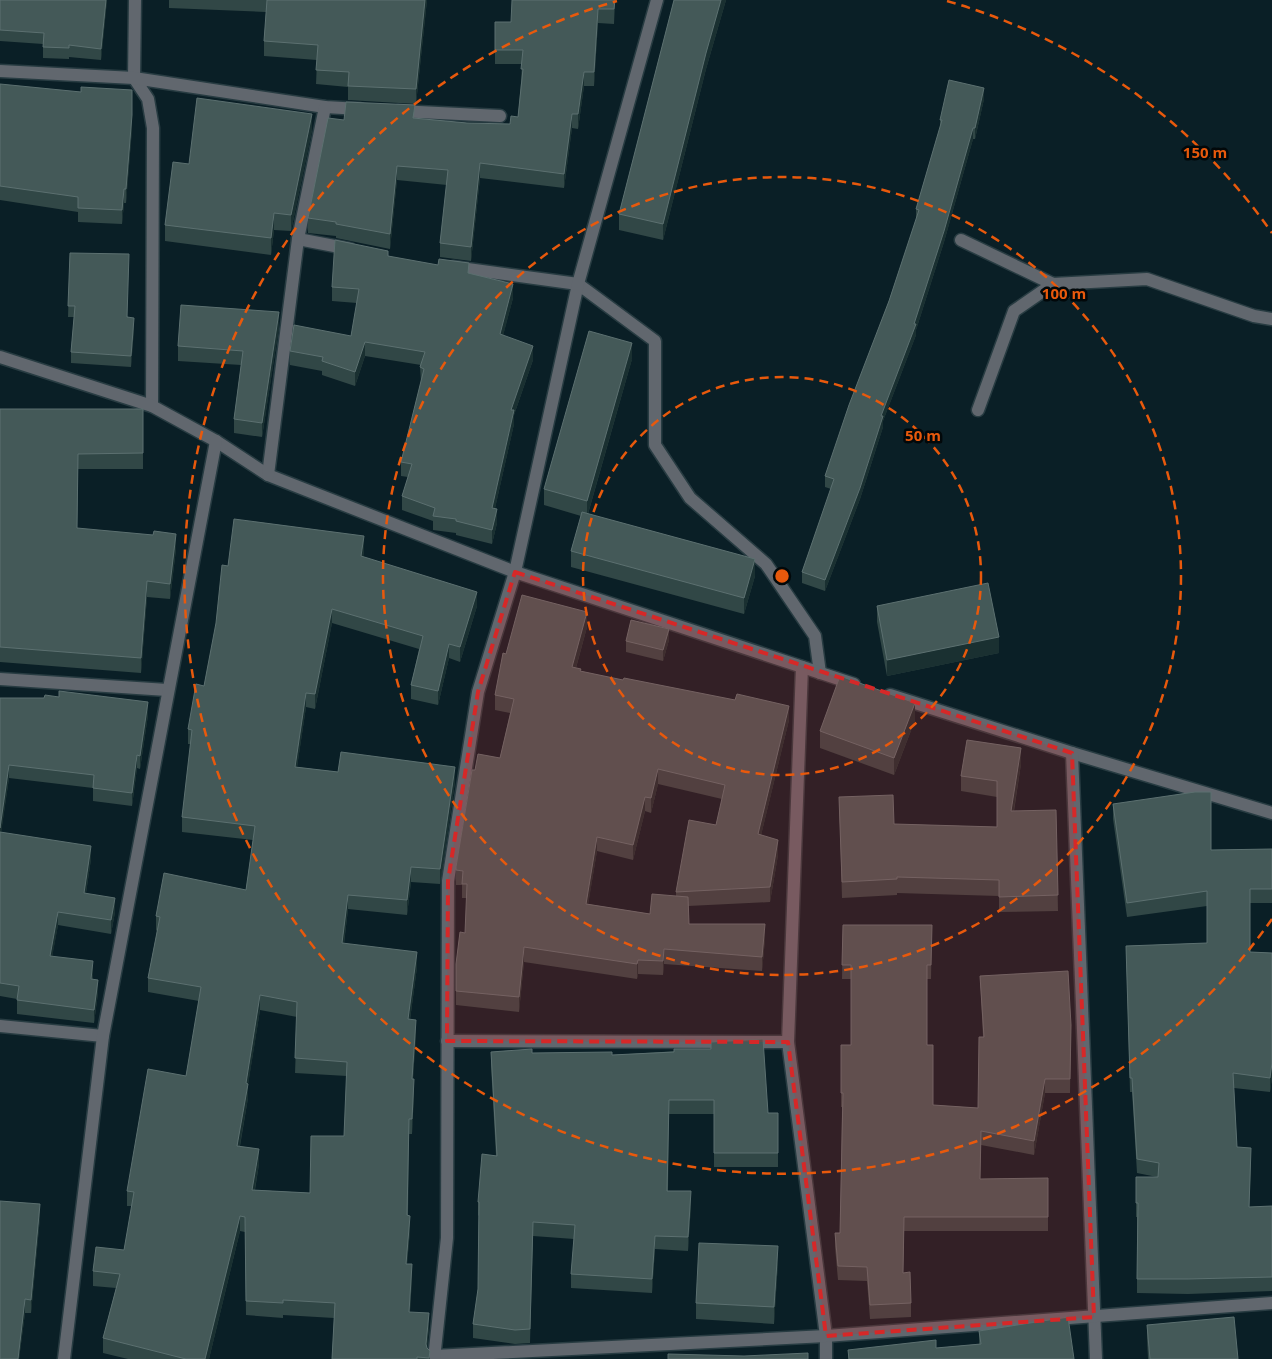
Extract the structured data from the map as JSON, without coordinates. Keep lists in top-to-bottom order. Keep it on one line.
{"rings":["150 m","100 m","50 m"]}
